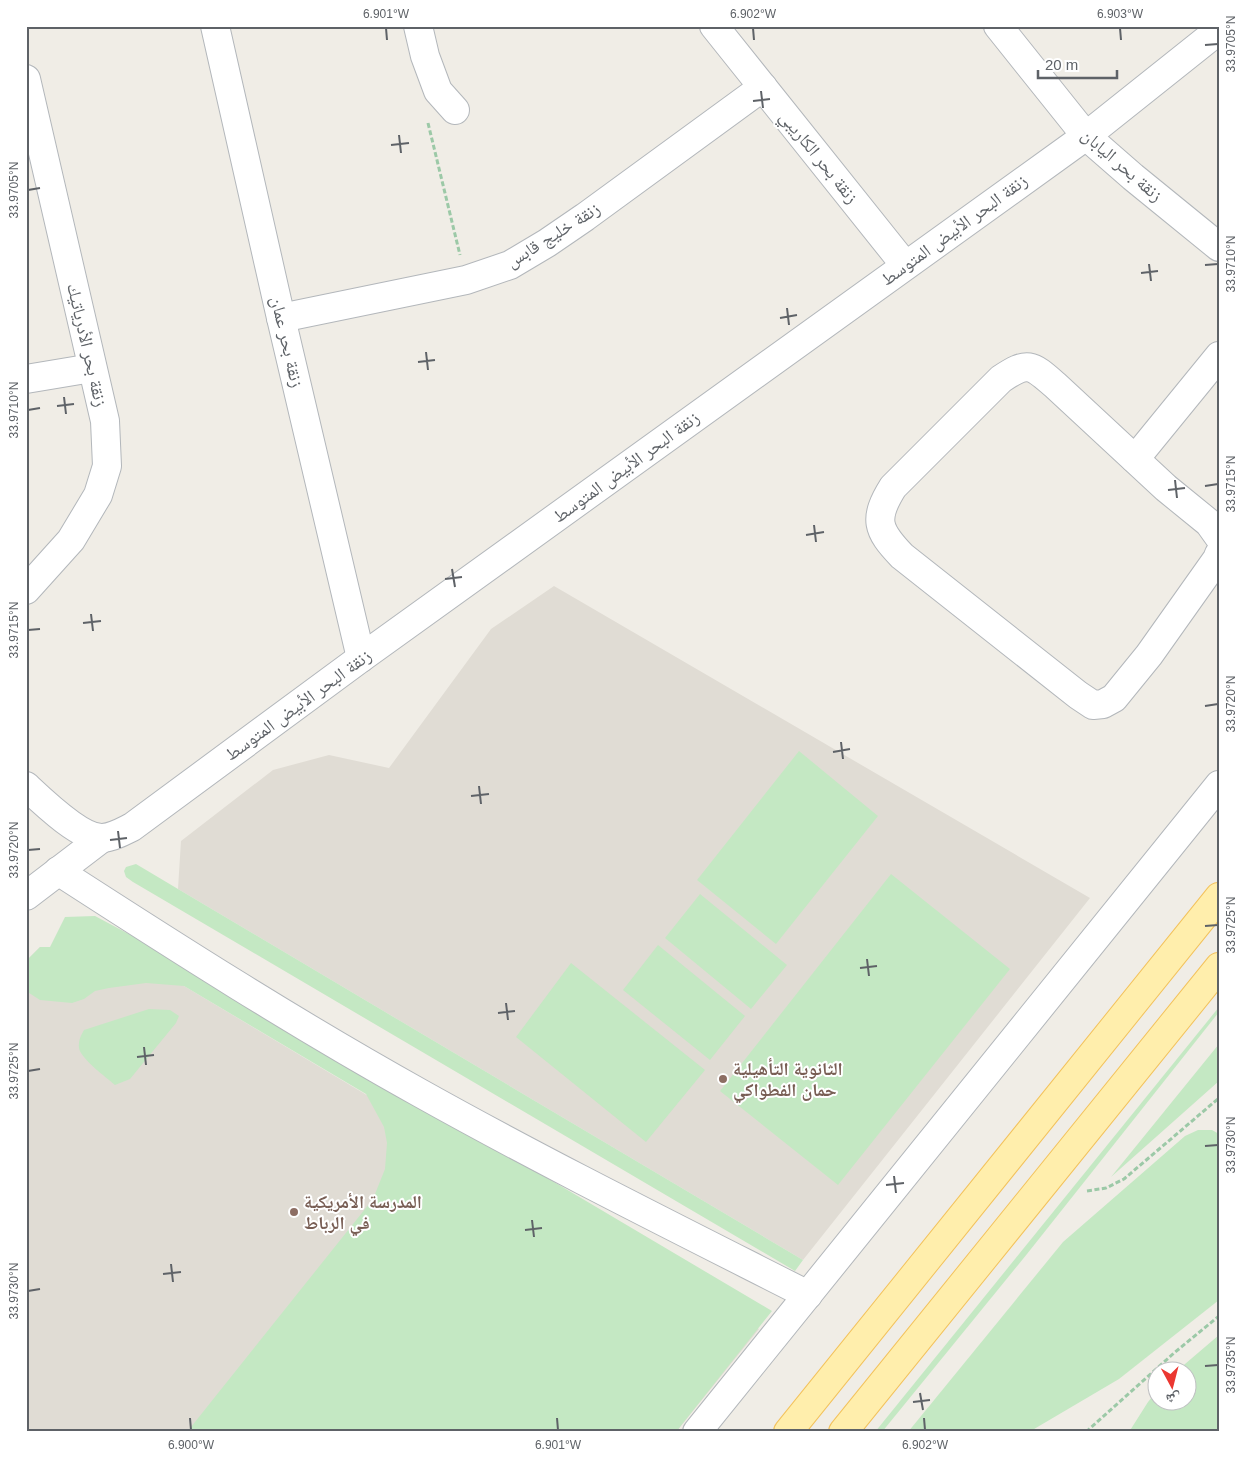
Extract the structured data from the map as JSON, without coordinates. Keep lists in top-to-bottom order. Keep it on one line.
{"streets":{"street":["زنقة بحر الكاريبي","زنقة بحر اليابان","زنقة البحر الأبيض المتوسط","زنقة خليج قابس","زنقة بحر عمان","زنقة بحر الأدرياتيك"]},"crossings":[["زنقة بحر الكاريبي","زنقة البحر الأبيض المتوسط"],["زنقة بحر الكاريبي","زنقة خليج قابس"],["زنقة بحر اليابان","زنقة البحر الأبيض المتوسط"],["زنقة البحر الأبيض المتوسط","زنقة بحر عمان"],["زنقة خليج قابس","زنقة بحر عمان"]],"places":["الثانوية التأهيلية حمان الفطواكي","المدرسة الأمريكية في الرباط"],"scale_bar":"20 m","north":"bottom","coordinates":["6.901°W","6.902°W","6.903°W","33.9705°N","33.9710°N","33.9715°N","33.9720°N","33.9725°N","33.9730°N","33.9735°N","6.900°W"]}
